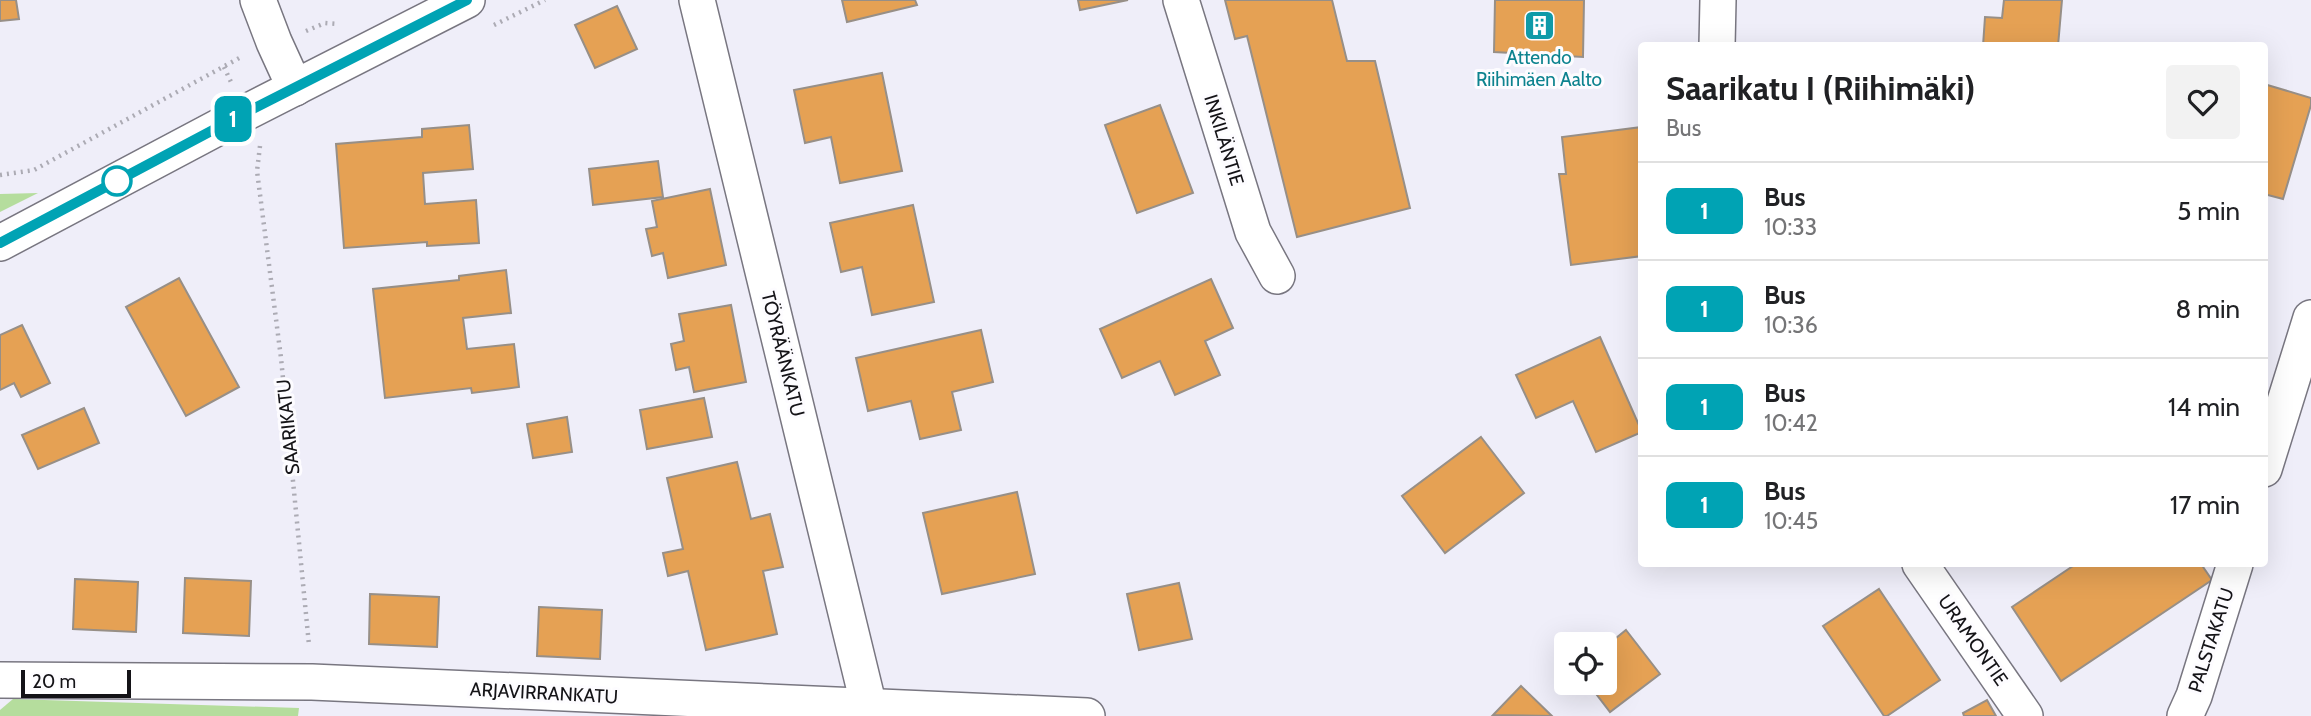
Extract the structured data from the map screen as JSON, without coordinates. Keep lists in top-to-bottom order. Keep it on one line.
{"streets":{"street":["INKILÄNTIE","TÖYRÄÄNKATU","URAMONTIE","PALSTAKATU","ARJAVIRRANKATU"],"path":["SAARIKATU"]},"crossings":[["TÖYRÄÄNKATU","ARJAVIRRANKATU"],["SAARIKATU","ARJAVIRRANKATU"]],"places":{"building":["Attendo Riihimäen Aalto"]},"lines":["bus line 1"],"scale_bar":"20 m","page":{"on_map":"1","heading":["Saarikatu I (Riihimäki)","Bus"],"list":[{"mark":"1","name":"Bus","note":"10:33","value":"5 min"},{"mark":"1","name":"Bus","note":"10:36","value":"8 min"},{"mark":"1","name":"Bus","note":"10:42","value":"14 min"},{"mark":"1","name":"Bus","note":"10:45","value":"17 min"}],"scale":"20 m"}}
